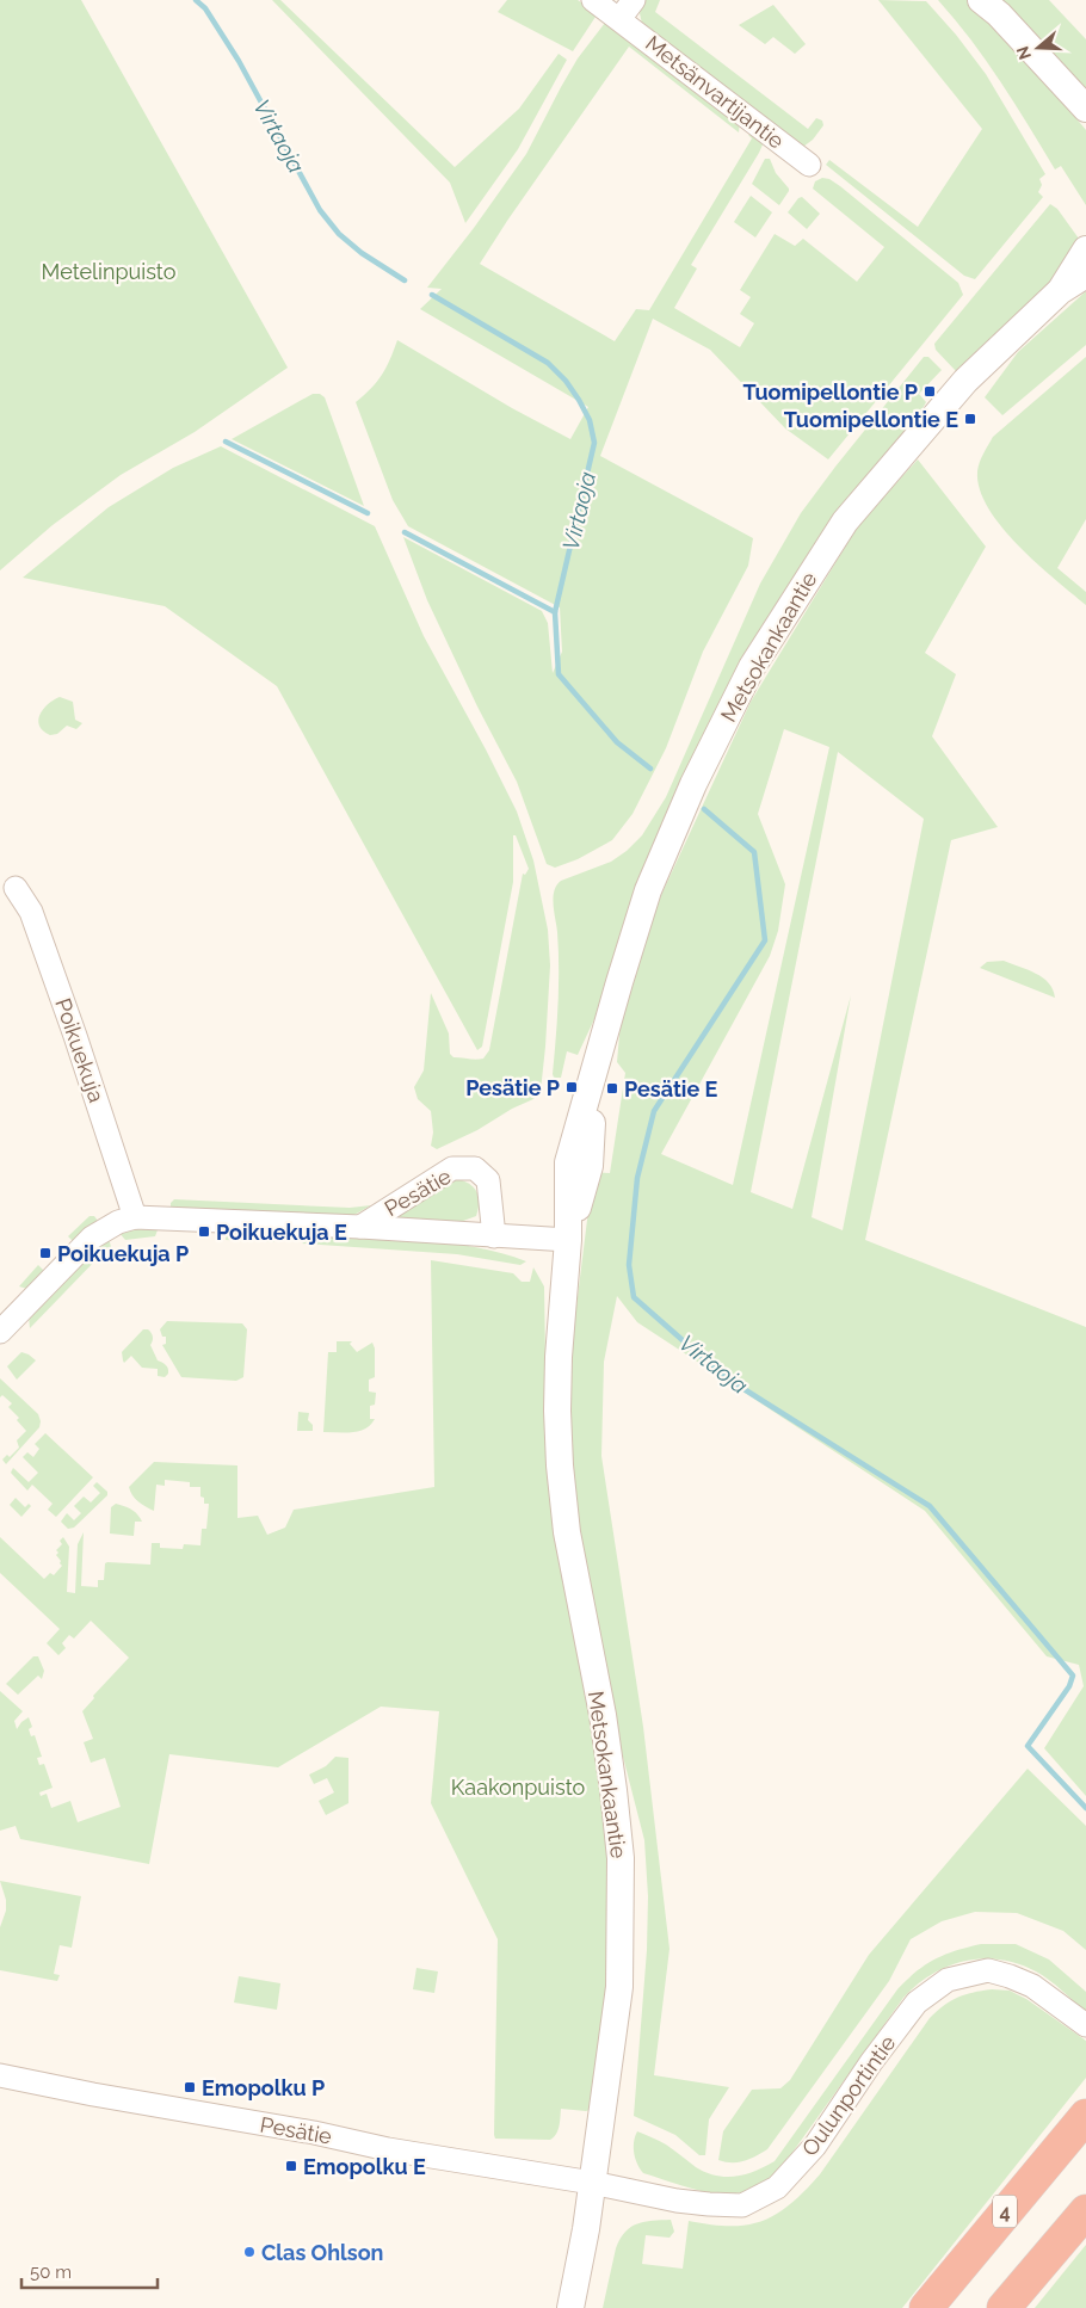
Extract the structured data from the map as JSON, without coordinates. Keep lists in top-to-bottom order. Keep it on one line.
{"streets":{"highway":["4"],"street":["Metsänvartijantie","Metsokankaantie","Poikuekuja","Pesätie","Oulunportintie"]},"crossings":[["Metsokankaantie","Pesätie"],["Metsokankaantie","Oulunportintie"],["Poikuekuja","Pesätie"],["Pesätie","Oulunportintie"]],"water":["Virtaoja"],"parks":["Metelinpuisto","Kaakonpuisto"],"places":{"transit":["Tuomipellontie P","Tuomipellontie E","Pesätie P","Pesätie E","Poikuekuja E","Poikuekuja P","Emopolku P","Emopolku E"],"other":["Clas Ohlson"]},"scale_bar":"50 m","north":"left"}
